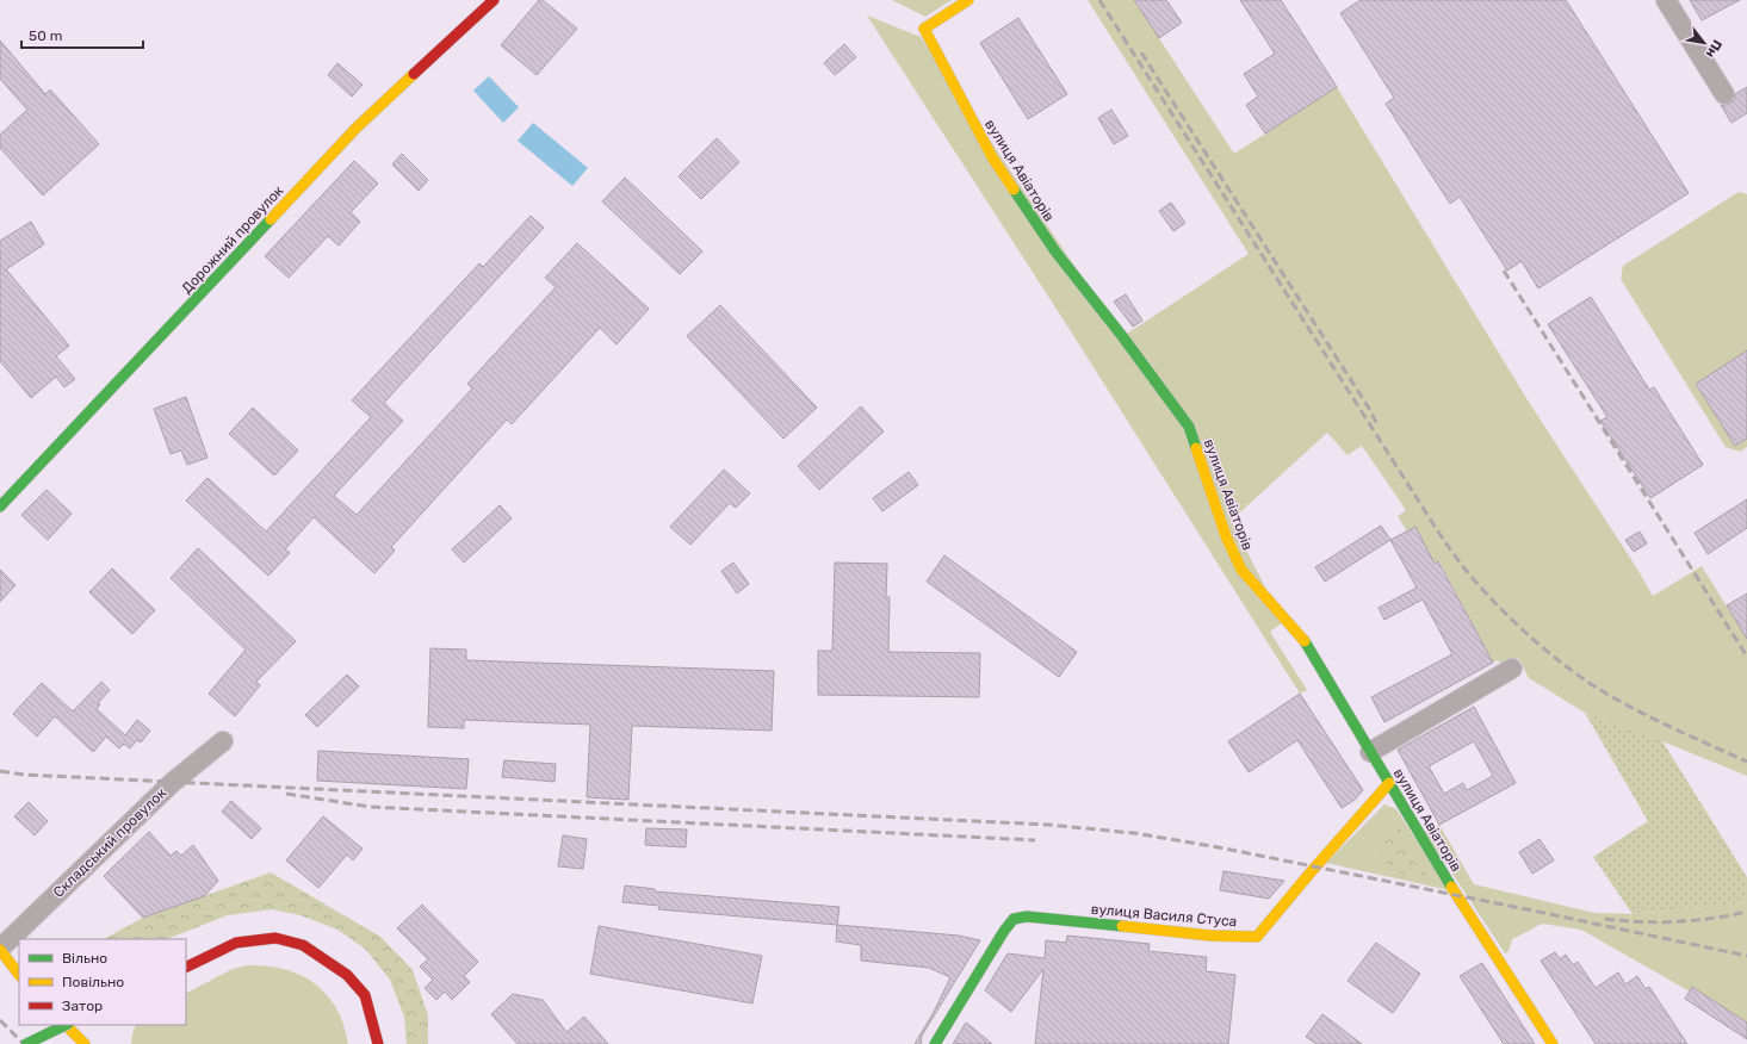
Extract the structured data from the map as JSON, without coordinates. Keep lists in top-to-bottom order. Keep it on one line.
{"streets":{"street":["вулиця Авіаторів","Дорожний провулок","Складський провулок","вулиця Василя Стуса"]},"crossings":[["вулиця Авіаторів","вулиця Василя Стуса"]],"legend":["Вільно","Повільно","Затор"],"scale_bar":"50 m","north":"bottom right"}
